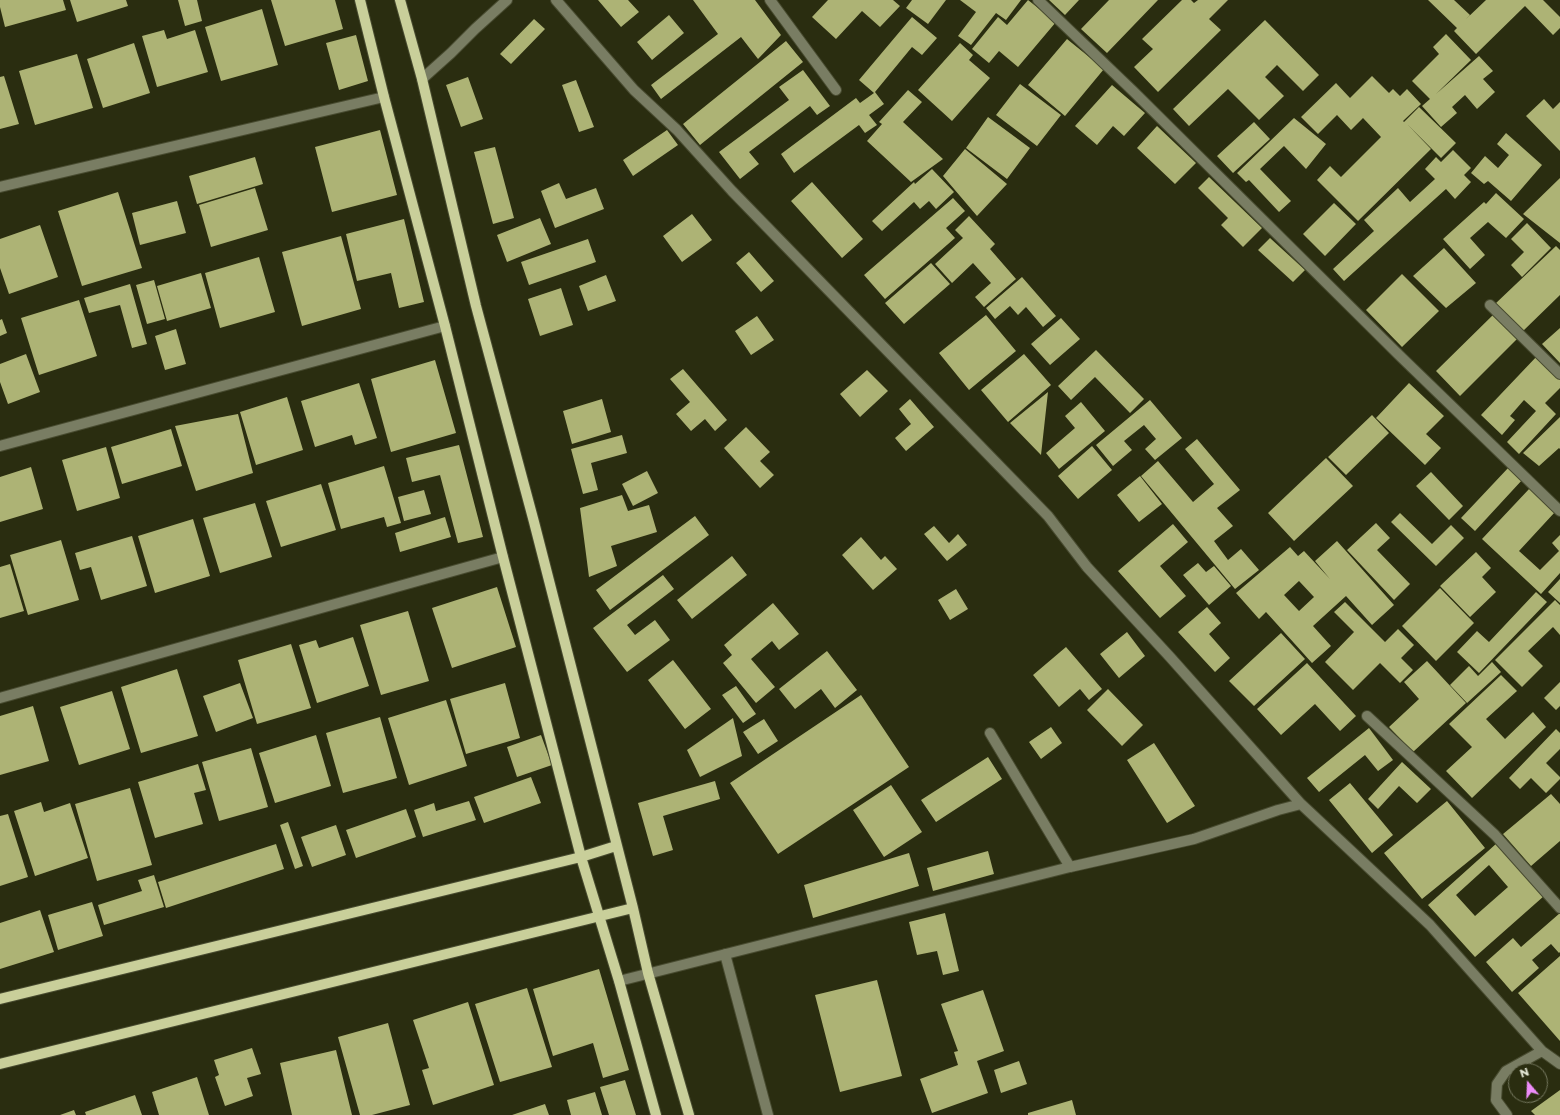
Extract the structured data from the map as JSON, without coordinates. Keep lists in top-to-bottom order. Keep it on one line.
{"north":"top"}
